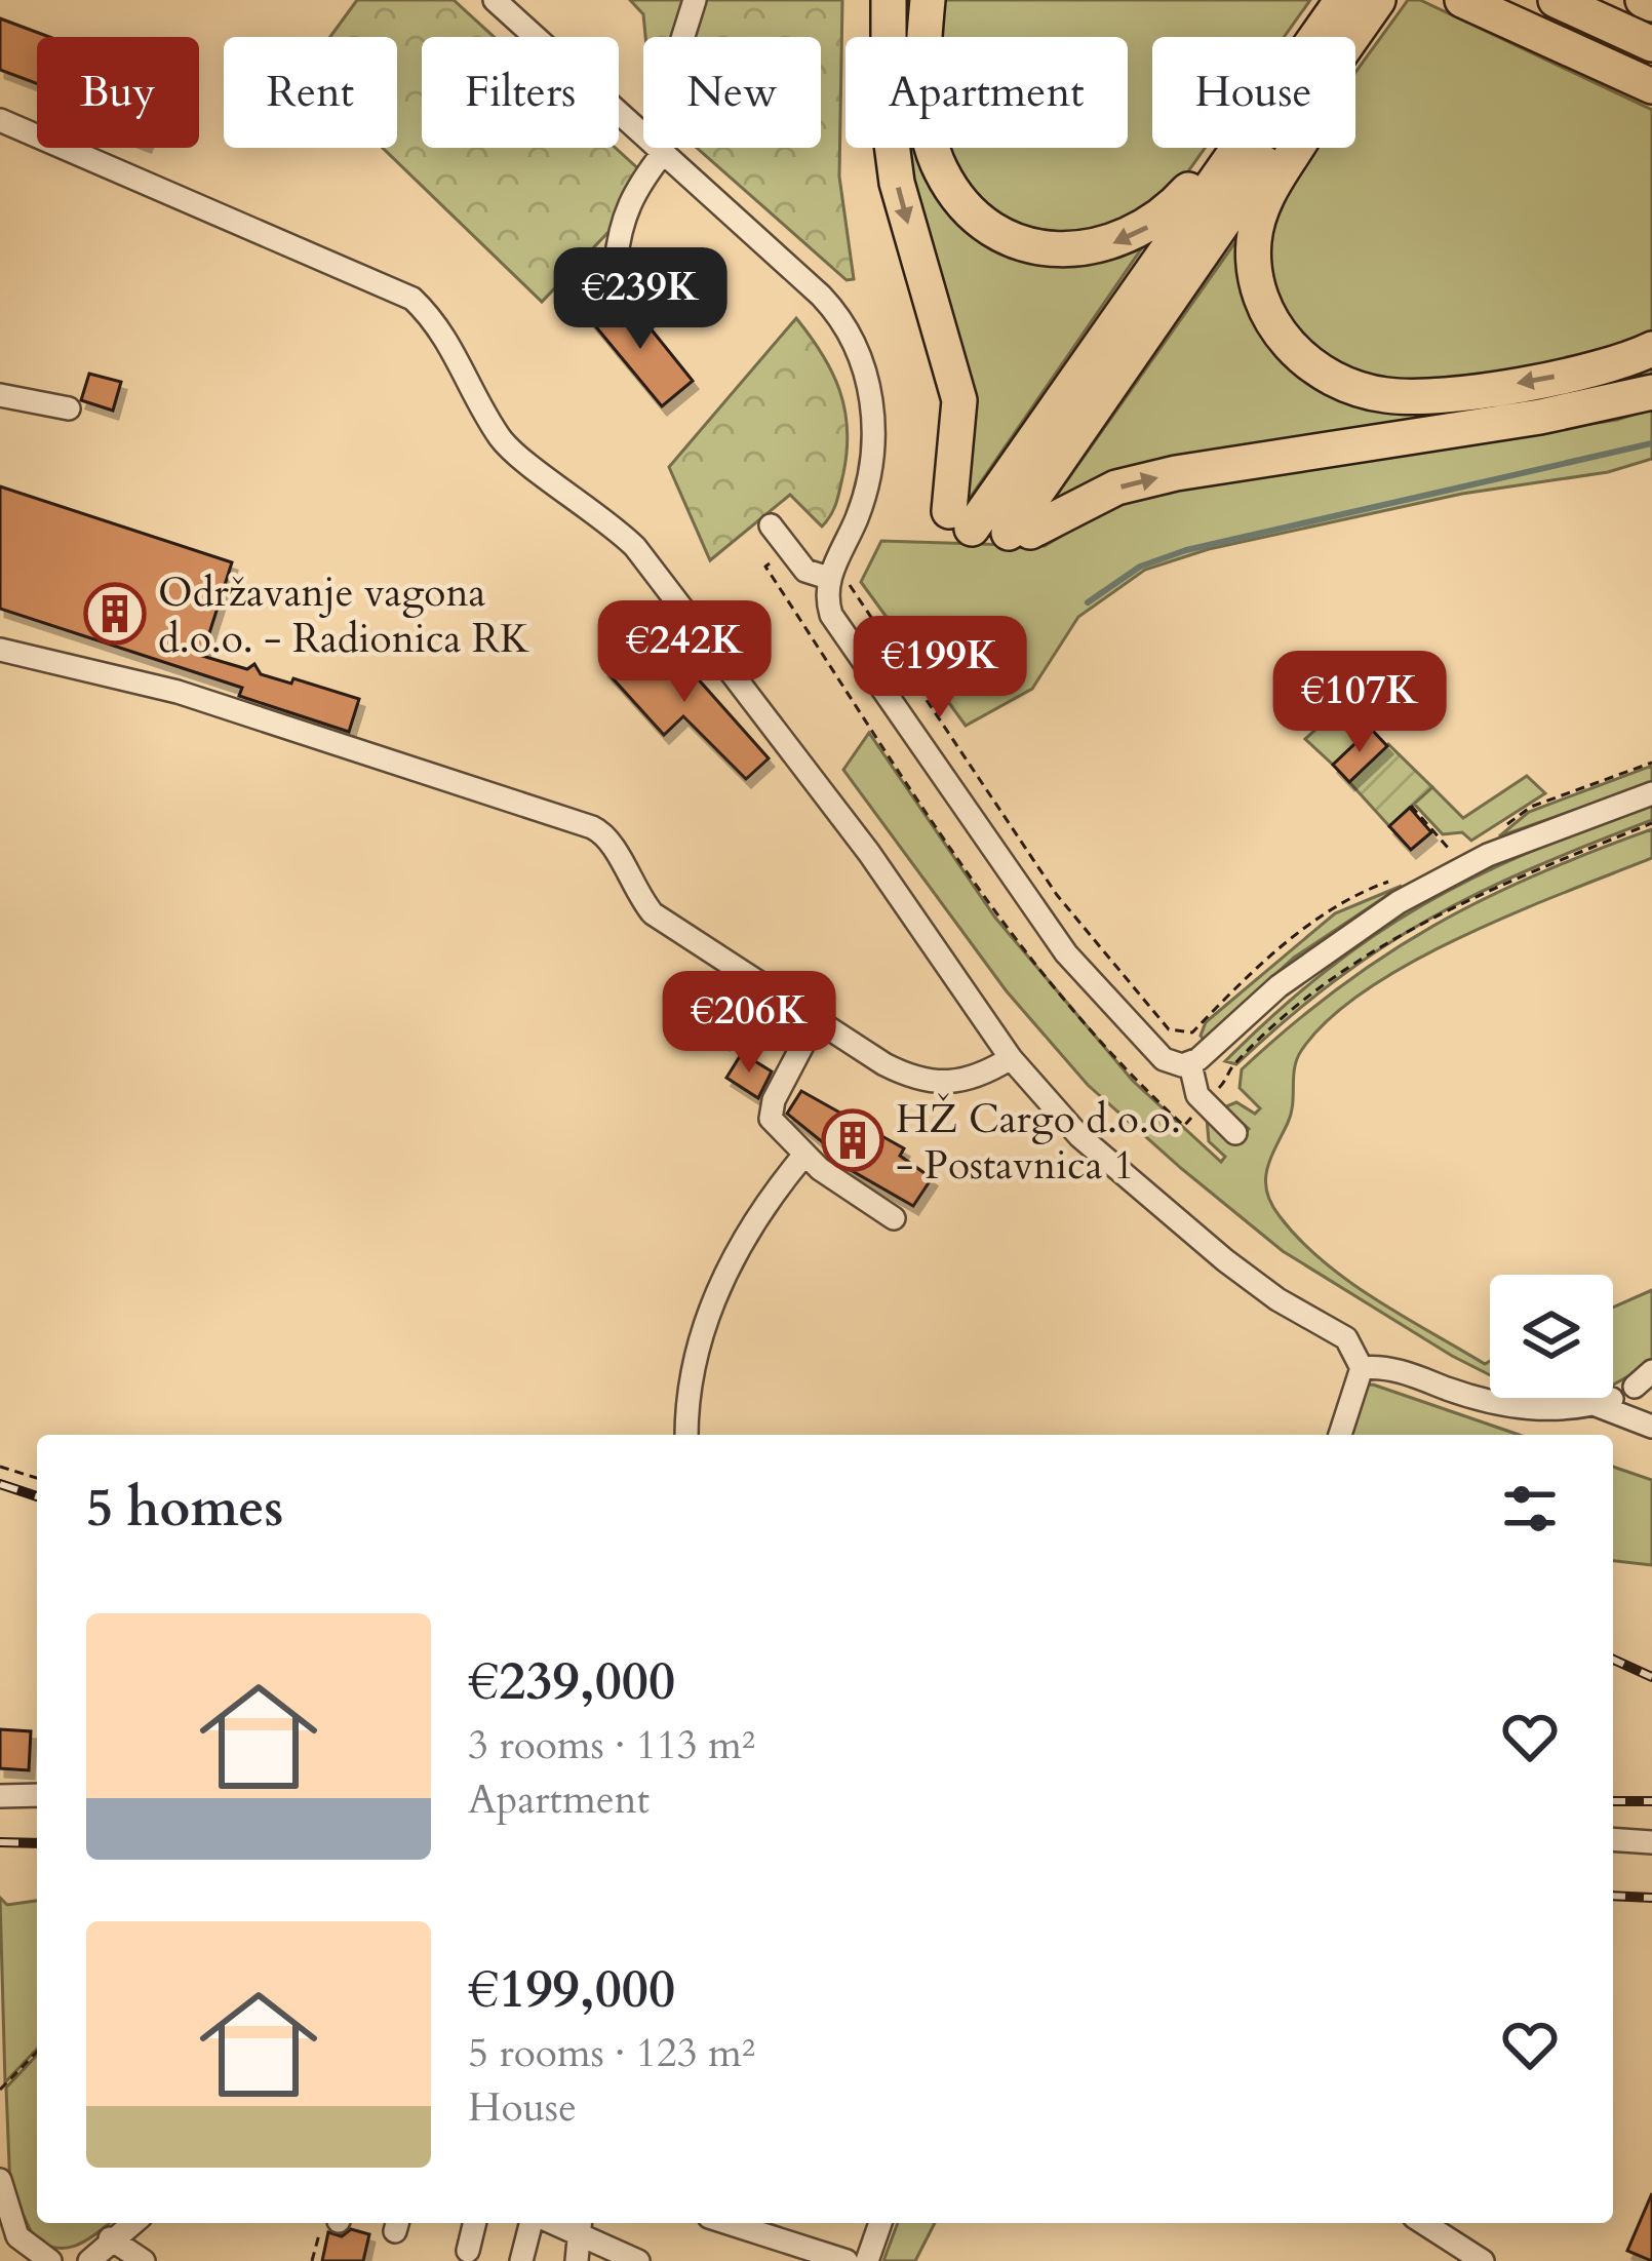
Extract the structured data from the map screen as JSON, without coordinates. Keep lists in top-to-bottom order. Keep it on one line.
{"places":{"building":["Održavanje vagona d.o.o. - Radionica RK","HŽ Cargo d.o.o. - Postavnica 1"]},"page":{"chip":["Buy","Rent","Filters","New","Apartment","House"],"price":["€239K","€242K","€199K","€107K","€206K"],"heading":"5 homes","list":[{"name":"€239,000","note":"3 rooms · 113 m² · Apartment"},{"name":"€199,000","note":"5 rooms · 123 m² · House"}]}}
